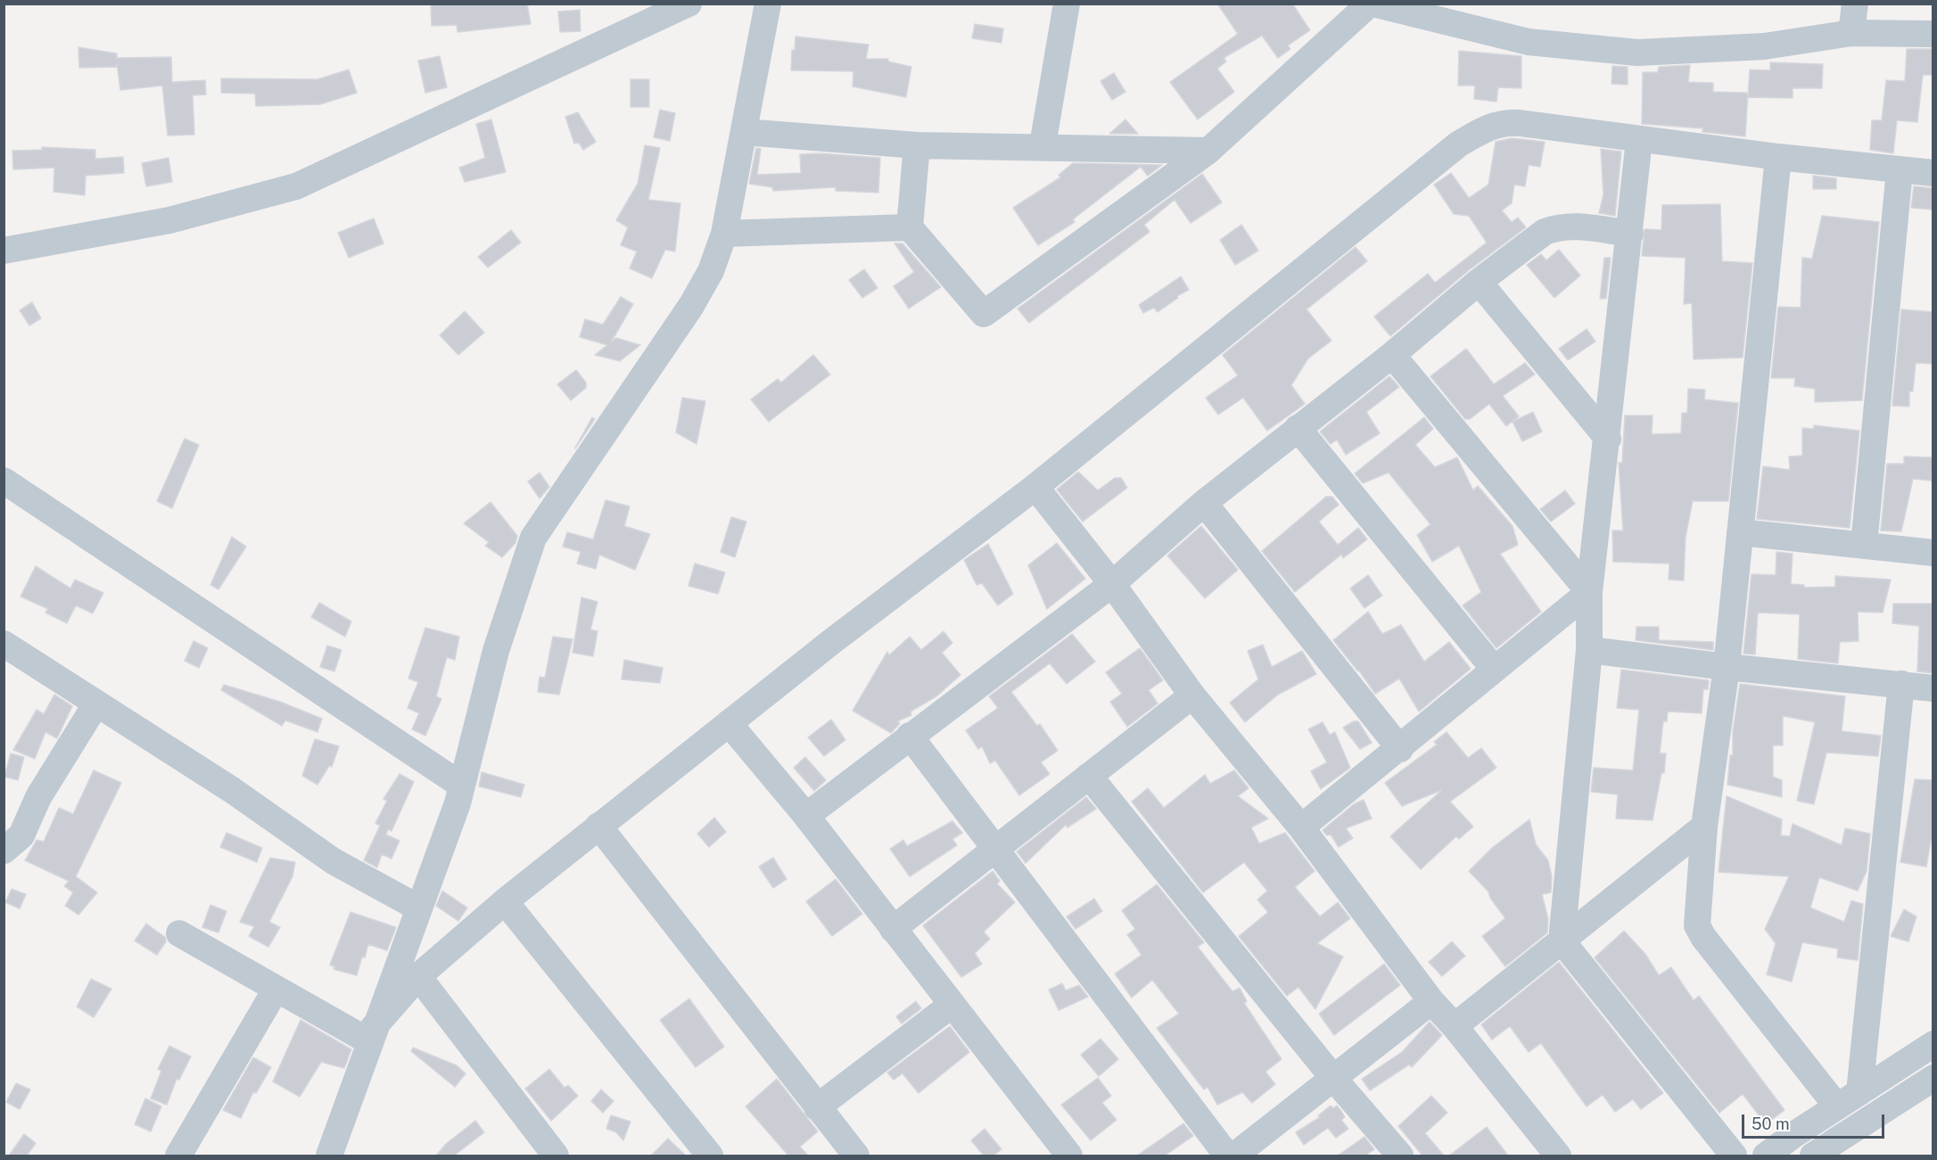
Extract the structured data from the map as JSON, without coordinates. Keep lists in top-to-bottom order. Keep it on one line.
{"scale_bar":"50 m"}
